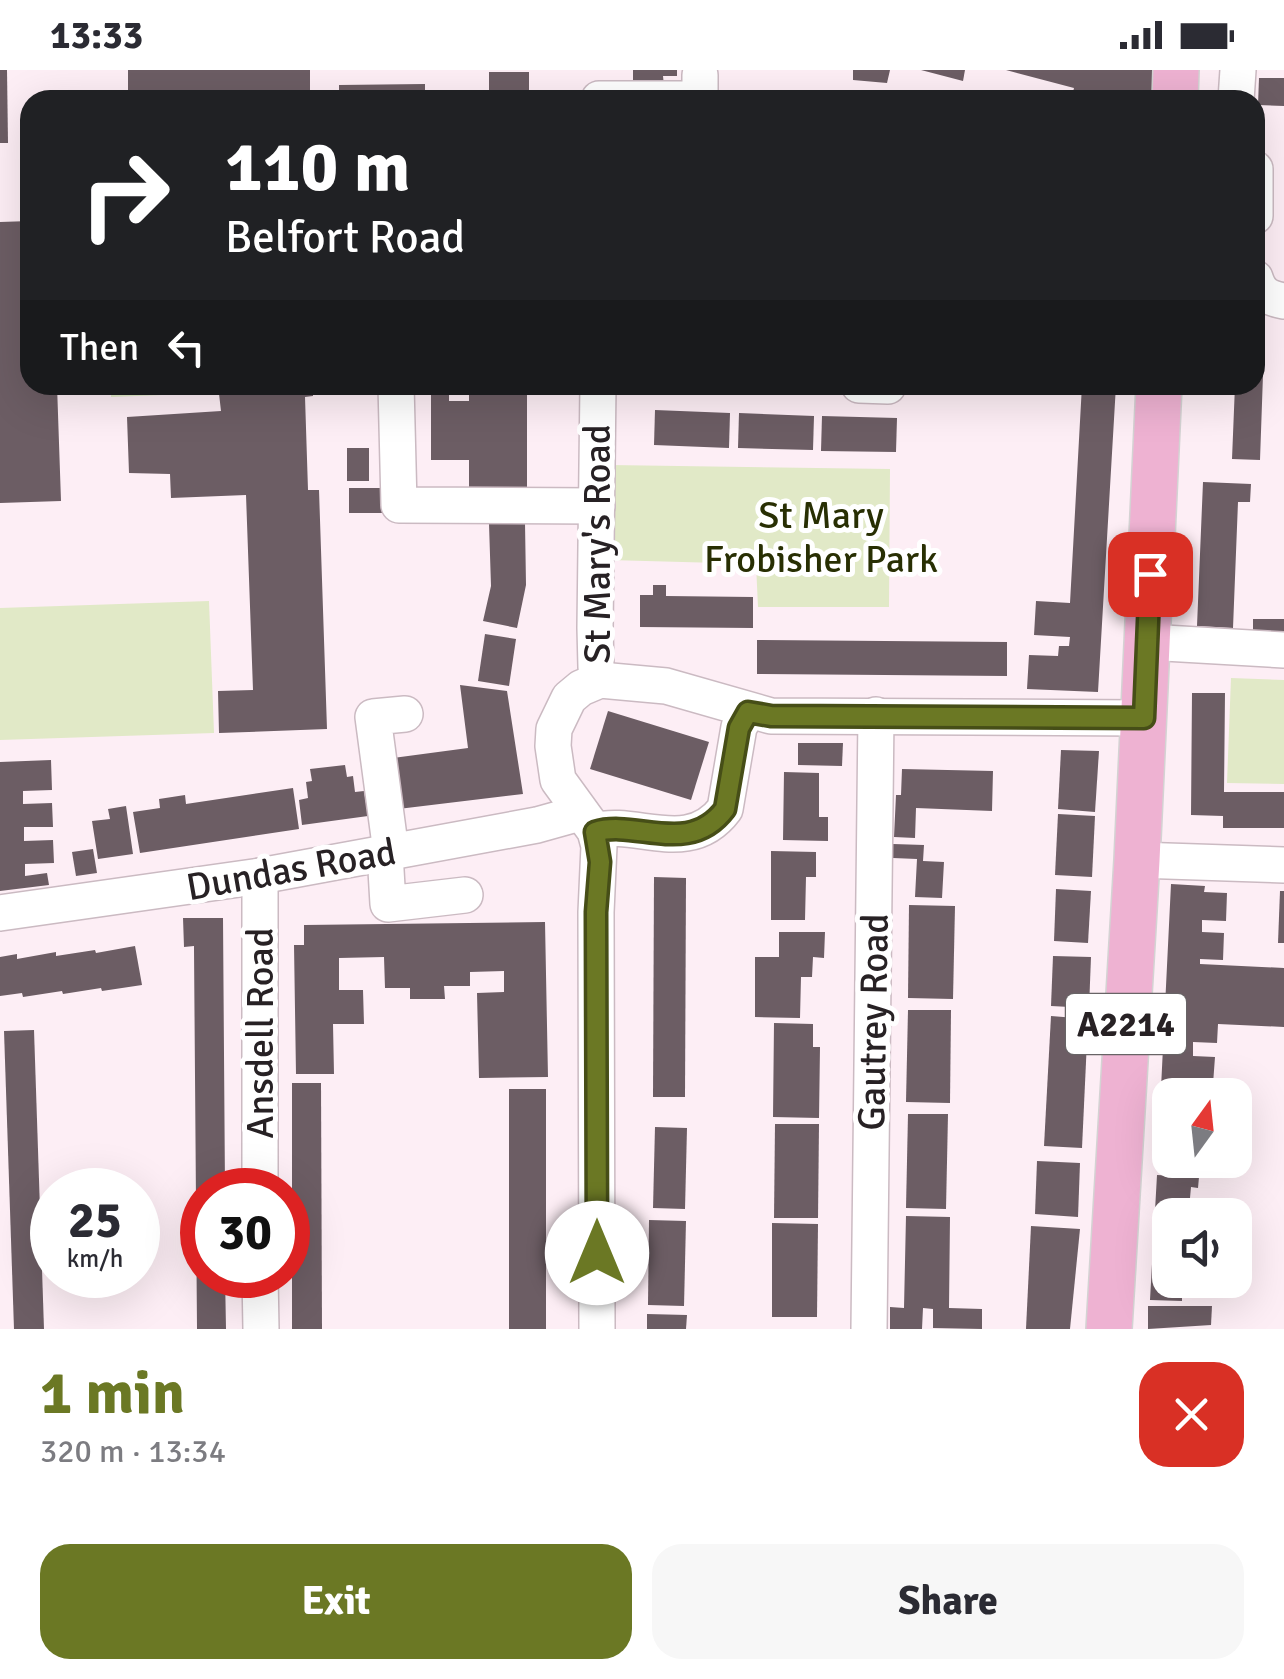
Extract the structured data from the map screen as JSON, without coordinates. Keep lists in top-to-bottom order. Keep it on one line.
{"streets":{"main road":["A2214"],"street":["St Mary's Road","Dundas Road","Gautrey Road","Ansdell Road"]},"crossings":[["St Mary's Road","Dundas Road"],["Dundas Road","Ansdell Road"]],"parks":["St Mary Frobisher Park"],"north":"top","page":{"status":"13:33","turn":["110 m","Belfort Road"],"then":"Then","speed":"25 km/h","limit":"30","heading":["1 min","320 m · 13:34"],"buttons":["Exit","Share"]}}
